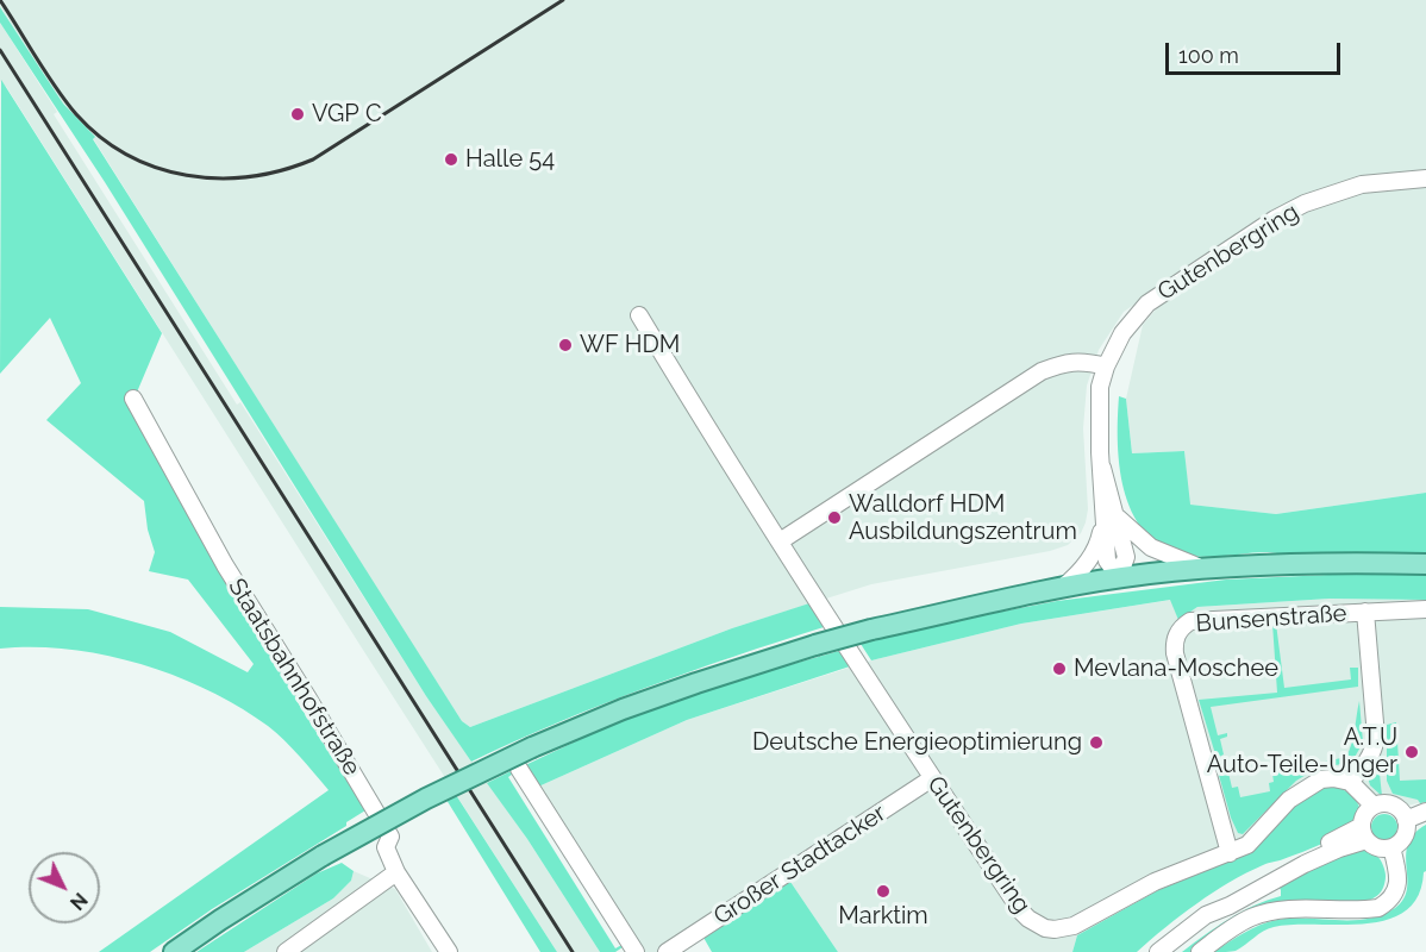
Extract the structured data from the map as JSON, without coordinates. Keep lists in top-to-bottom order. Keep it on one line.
{"streets":{"street":["Gutenbergring","Bunsenstraße","Staatsbahnhofstraße","Großer Stadtacker"]},"crossings":[["Gutenbergring","Bunsenstraße"],["Gutenbergring","Großer Stadtacker"]],"places":["VGP C","Halle 54","WF HDM","Walldorf HDM Ausbildungszentrum","Mevlana-Moschee","Deutsche Energieoptimierung","A.T.U Auto-Teile-Unger","Marktim"],"scale_bar":"100 m","north":"bottom right"}
